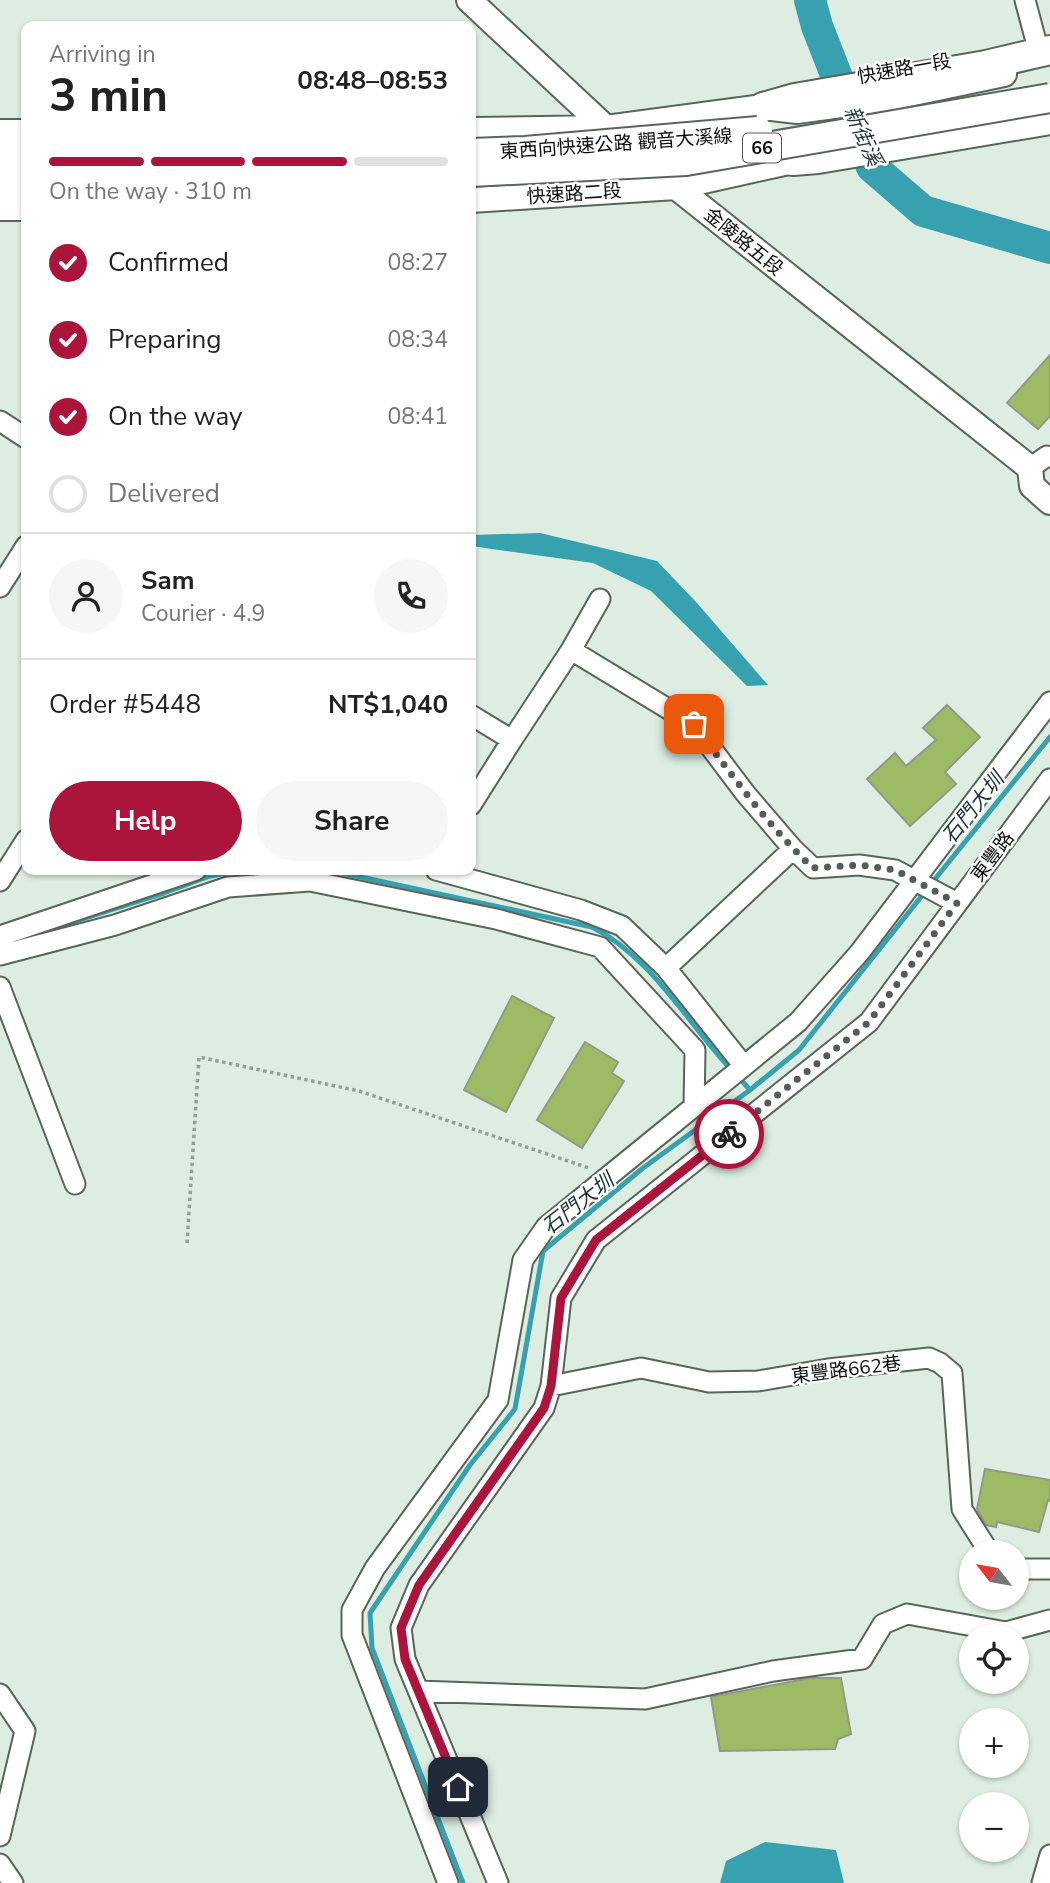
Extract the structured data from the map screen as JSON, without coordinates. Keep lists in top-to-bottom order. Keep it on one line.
{"streets":{"highway":["東西向快速公路 觀音大溪線","66"],"main road":["快速路一段","快速路二段","金陵路五段"],"street":["東豐路","東豐路662巷"]},"crossings":[["66","快速路二段"],["66","金陵路五段"],["快速路二段","金陵路五段"],["東豐路","東豐路662巷"]],"water":["新街溪","石門大圳"],"north":"top left","page":{"heading":["3 min","Arriving in","08:48–08:53"],"panel":["Sam","Courier · 4.9","Order #5448","NT$1,040"],"bar":"On the way · 310 m","list":[["Confirmed","08:27"],["Preparing","08:34"],["On the way","08:41"],"Delivered"],"buttons":["Help","Share"],"map_buttons":["+","−"]}}
